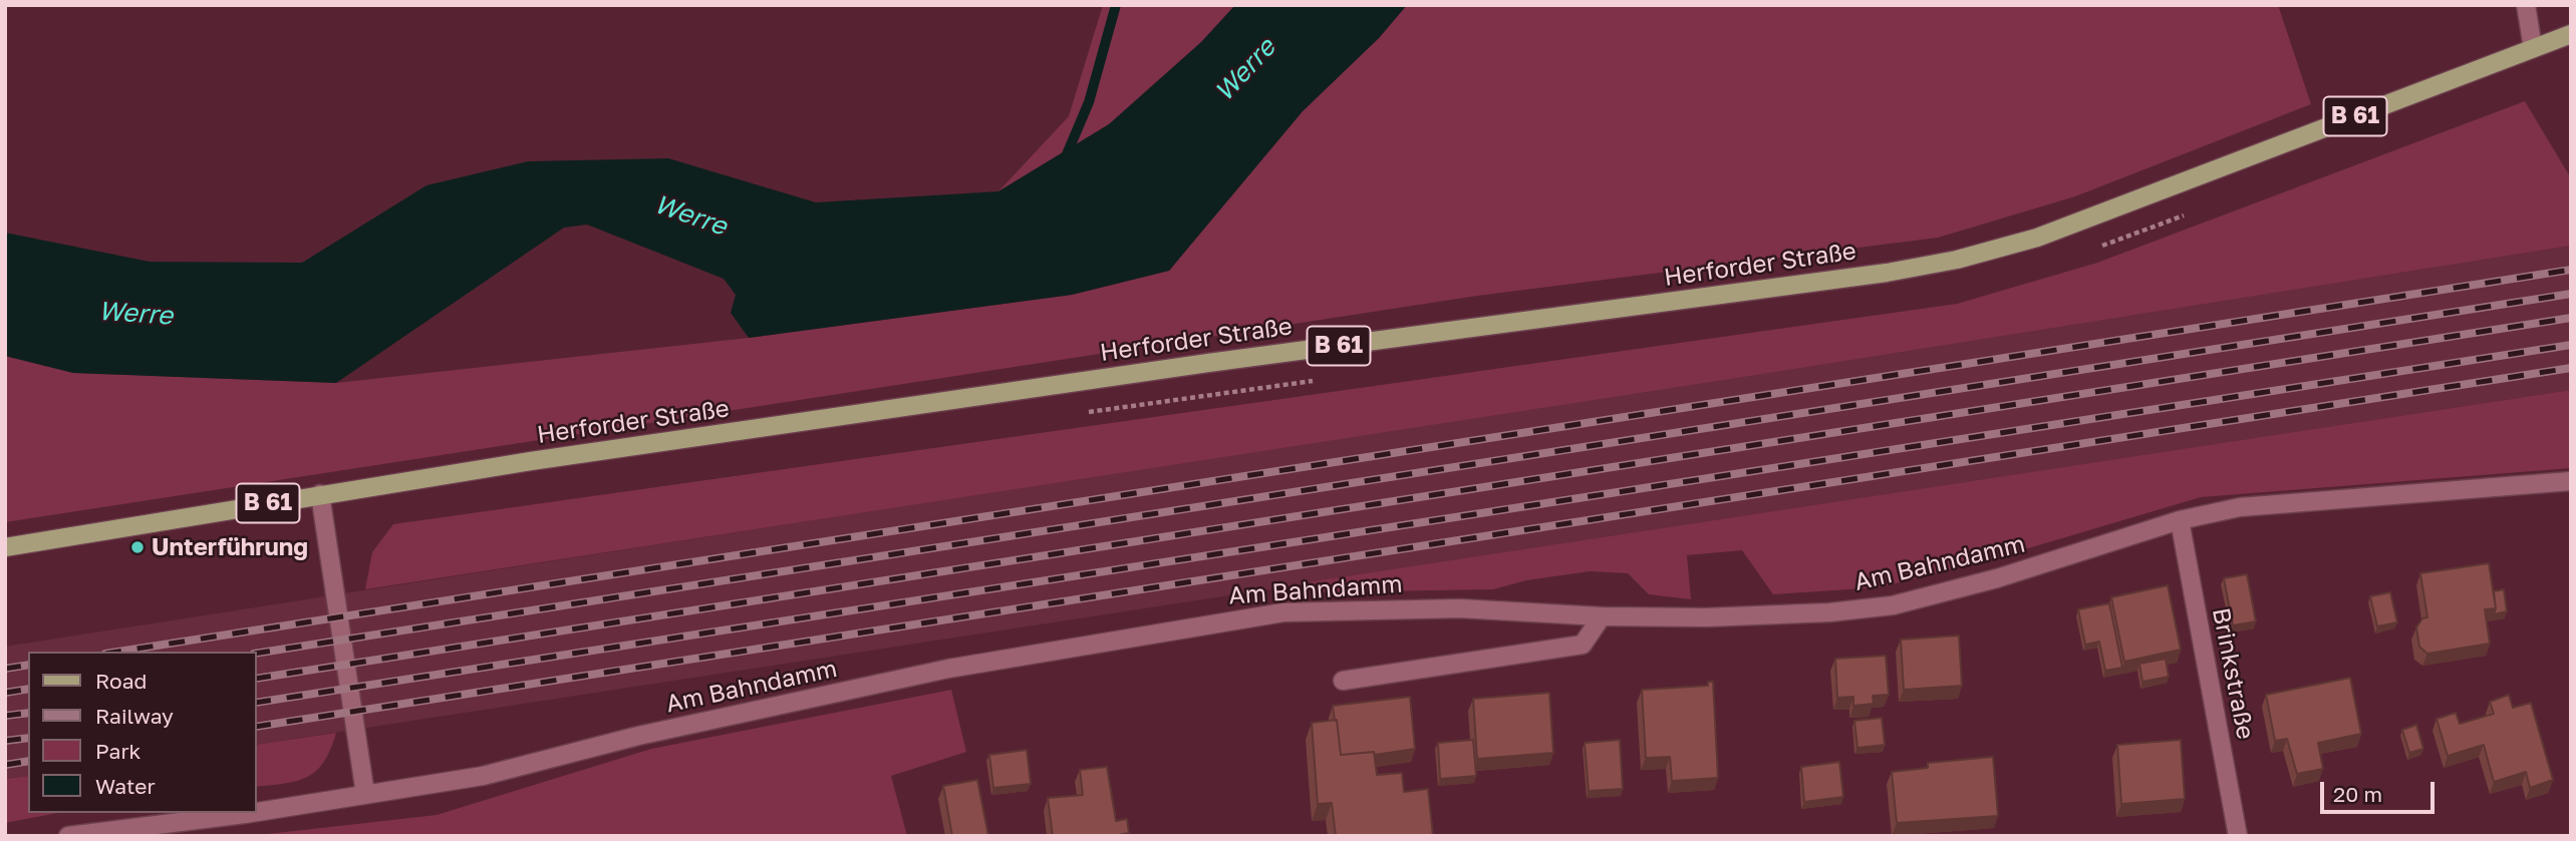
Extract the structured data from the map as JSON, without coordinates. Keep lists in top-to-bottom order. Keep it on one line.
{"streets":{"main road":["B 61","Herforder Straße"],"street":["Am Bahndamm","Brinkstraße"]},"crossings":[["Am Bahndamm","Brinkstraße"]],"water":["Werre"],"places":["Unterführung"],"legend":["Road","Railway","Park","Water"],"scale_bar":"20 m"}
